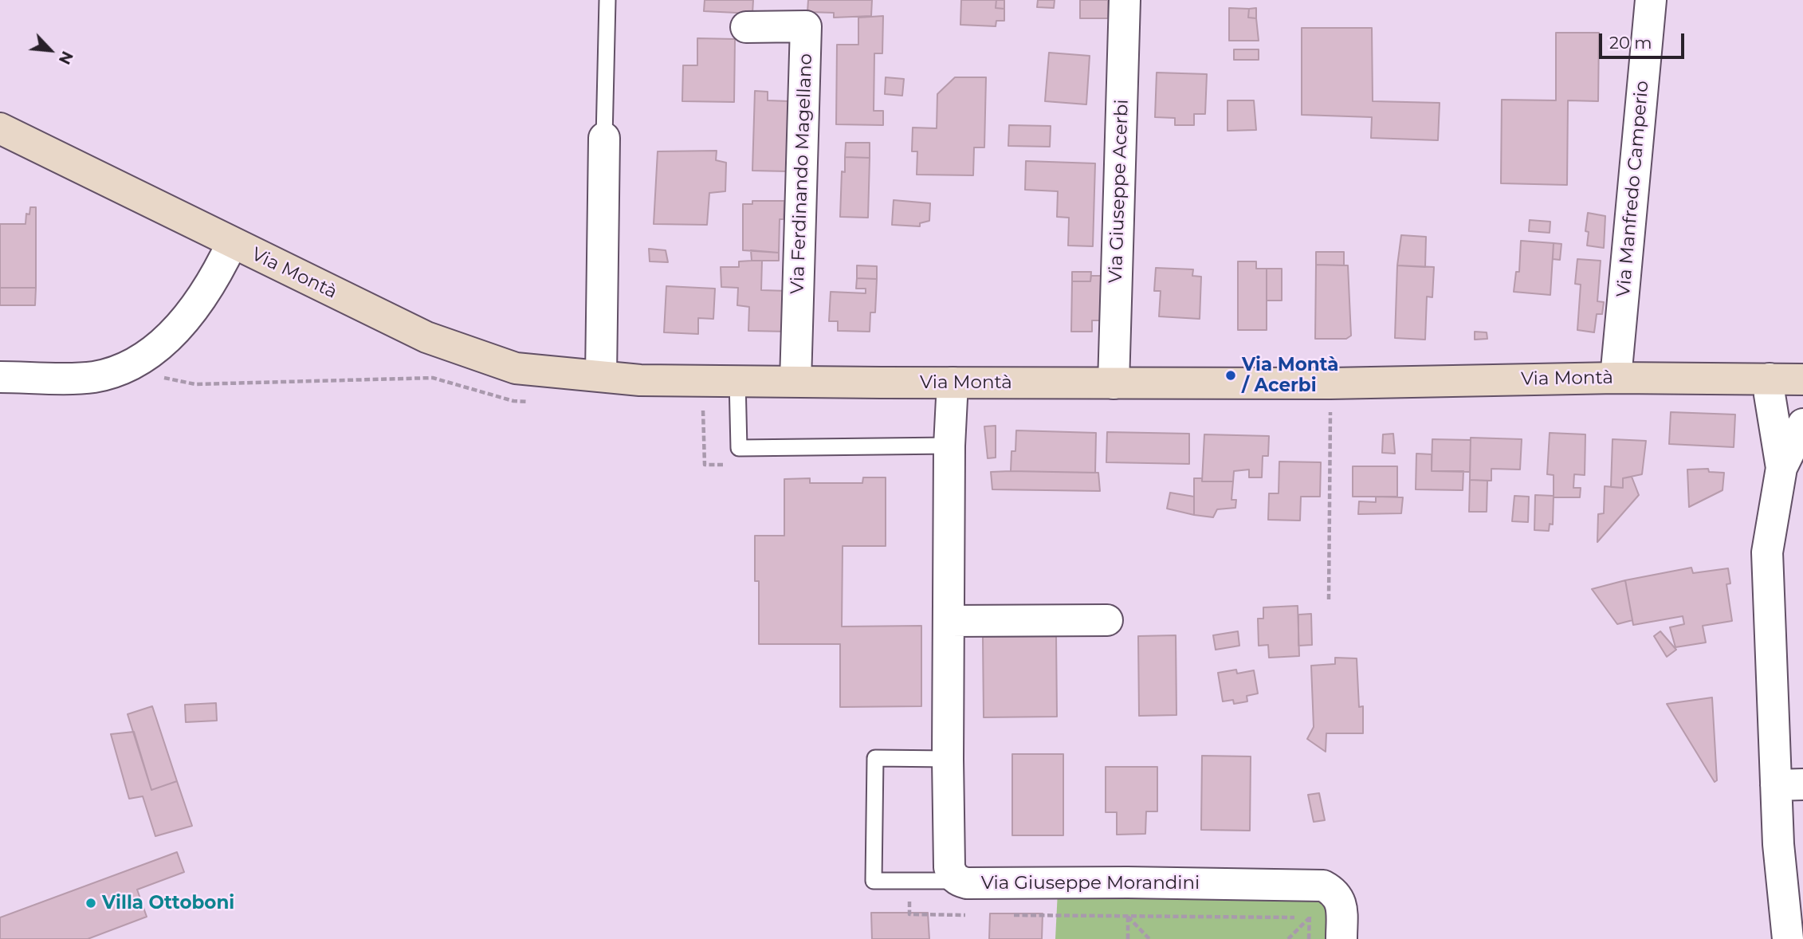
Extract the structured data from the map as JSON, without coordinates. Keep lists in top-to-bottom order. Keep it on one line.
{"streets":{"main road":["Via Montà"],"street":["Via Ferdinando Magellano","Via Manfredo Camperio","Via Giuseppe Acerbi","Via Giuseppe Morandini"]},"crossings":[["Via Ferdinando Magellano","Via Montà"],["Via Manfredo Camperio","Via Montà"],["Via Giuseppe Acerbi","Via Montà"],["Via Montà","Via Giuseppe Morandini"]],"places":["Via Montà / Acerbi","Villa Ottoboni"],"scale_bar":"20 m","north":"bottom right"}
